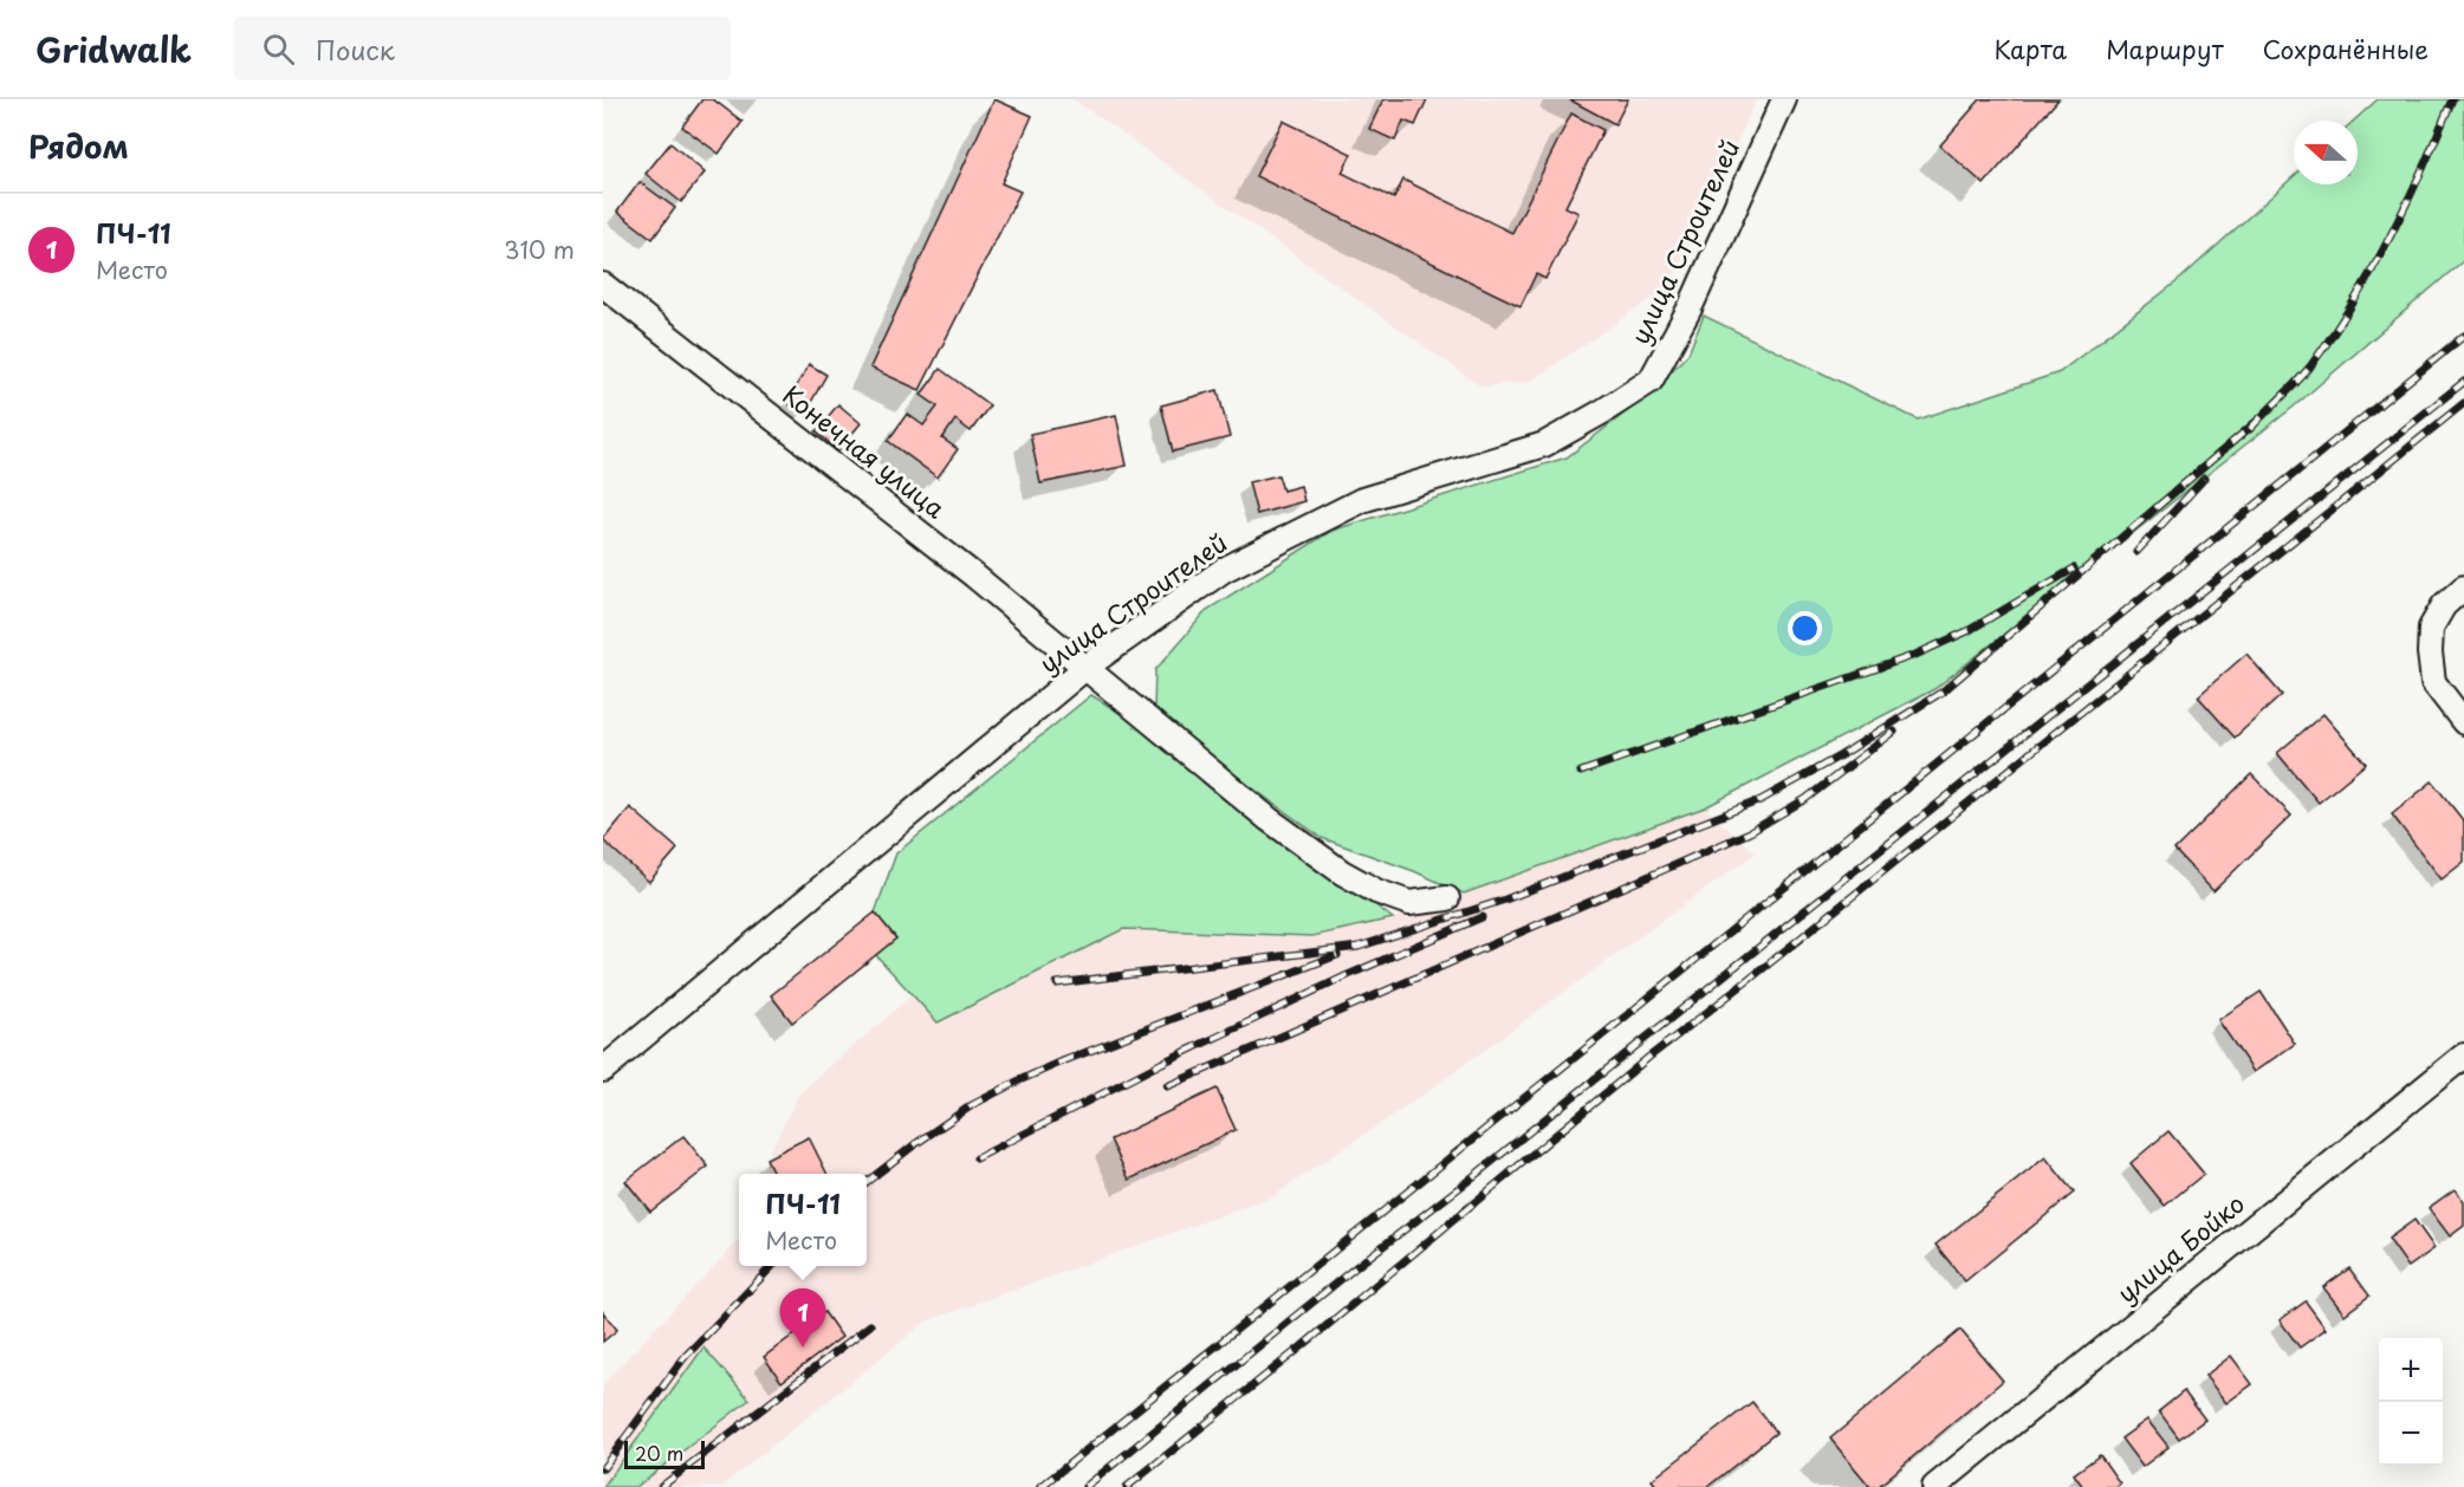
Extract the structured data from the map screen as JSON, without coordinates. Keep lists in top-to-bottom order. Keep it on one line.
{"streets":{"street":["улица Строителей","Конечная улица","улица Бойко"]},"crossings":[["улица Строителей","Конечная улица"]],"scale_bar":"20 m","north":"left","page":{"header":"Gridwalk","search":"Поиск","nav":["Карта","Маршрут","Сохранённые"],"heading":"Рядом","list":[{"mark":"1","name":"ПЧ-11","note":"Место","value":"310 m"}],"popup":["ПЧ-11","Место"],"pins":"1","map_buttons":["+","−"],"scale":"20 m"}}
